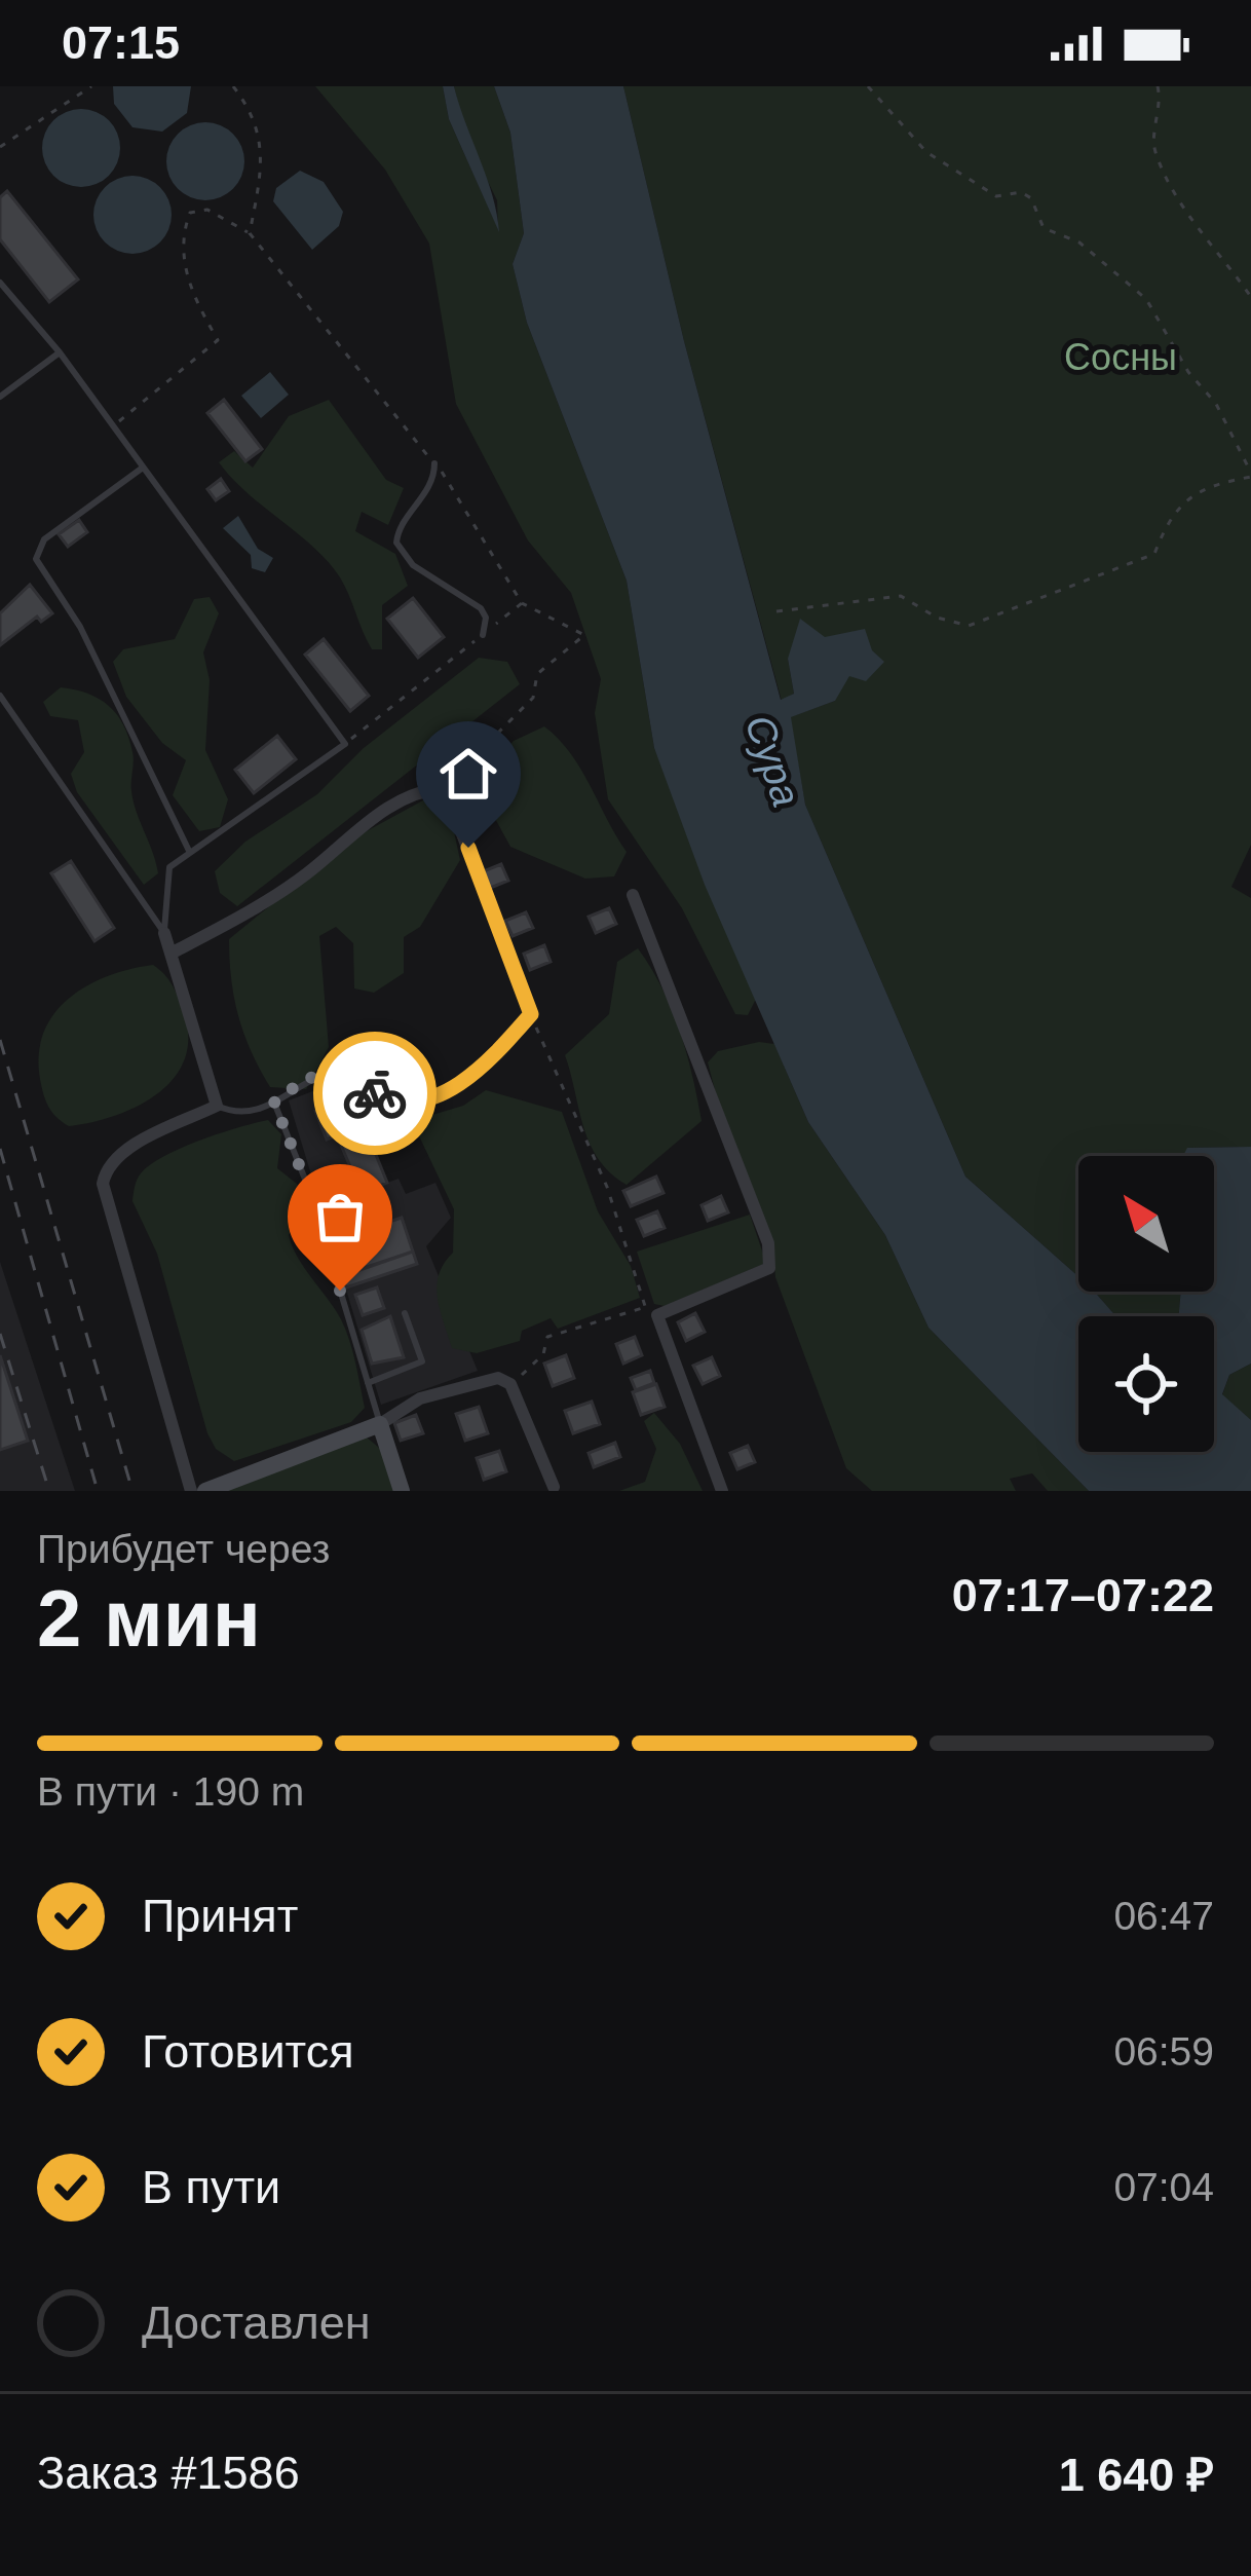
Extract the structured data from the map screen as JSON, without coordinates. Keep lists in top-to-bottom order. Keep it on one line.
{"water":["Сура"],"parks":["Сосны"],"north":"top left","page":{"status":"07:15","heading":["2 мин","Прибудет через","07:17–07:22"],"panel":["Заказ #1586","1 640 ₽"],"bar":"В пути · 190 m","list":[["Принят","06:47"],["Готовится","06:59"],["В пути","07:04"],"Доставлен"]}}
